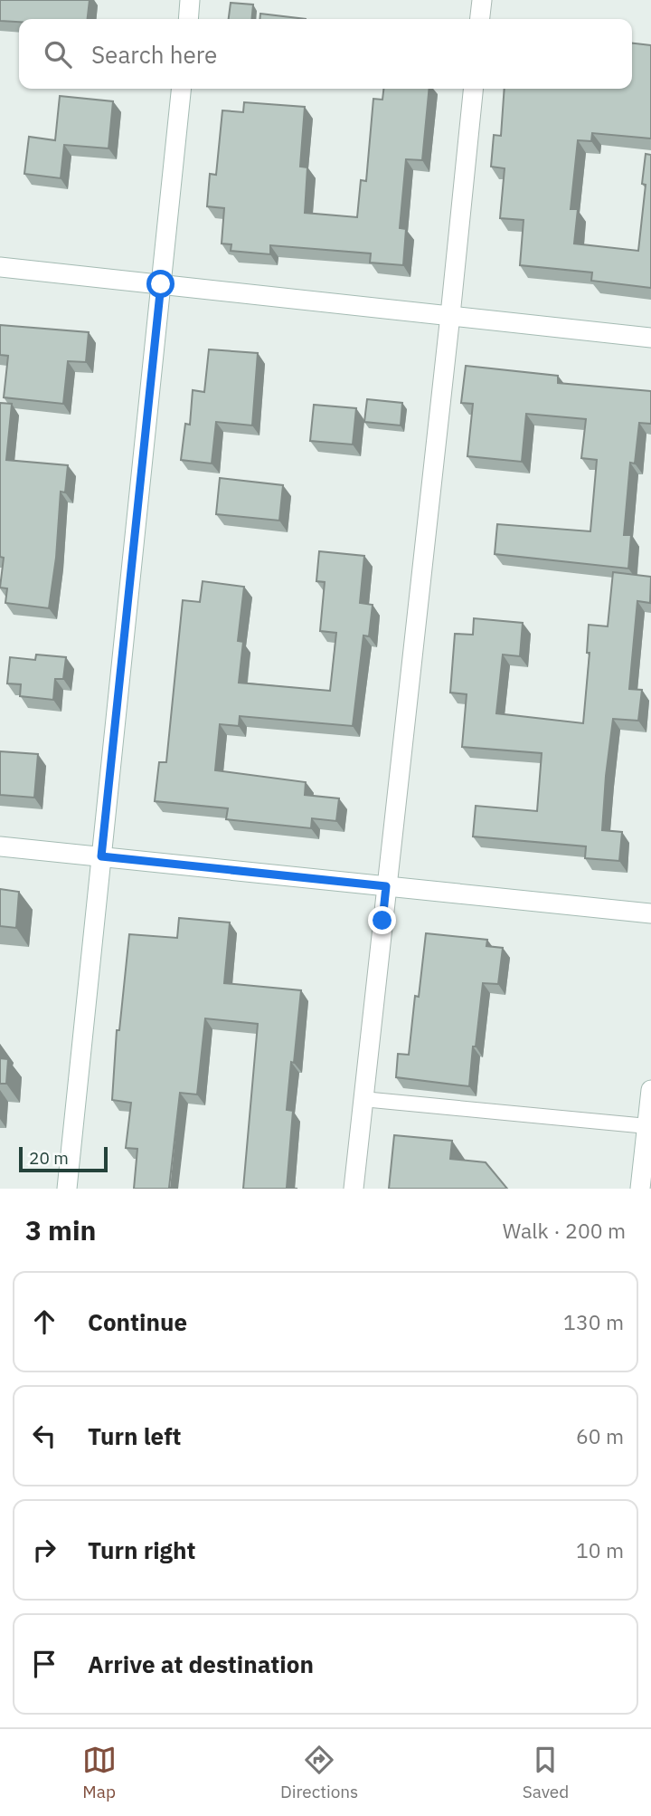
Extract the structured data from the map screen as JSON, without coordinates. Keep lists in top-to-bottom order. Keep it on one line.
{"scale_bar":"20 m","page":{"search":"Search here","scale":"20 m","heading":["3 min","Walk · 200 m"],"list":[["Continue","130 m"],["Turn left","60 m"],["Turn right","10 m"],"Arrive at destination"],"nav":["Map","Directions","Saved"]}}
